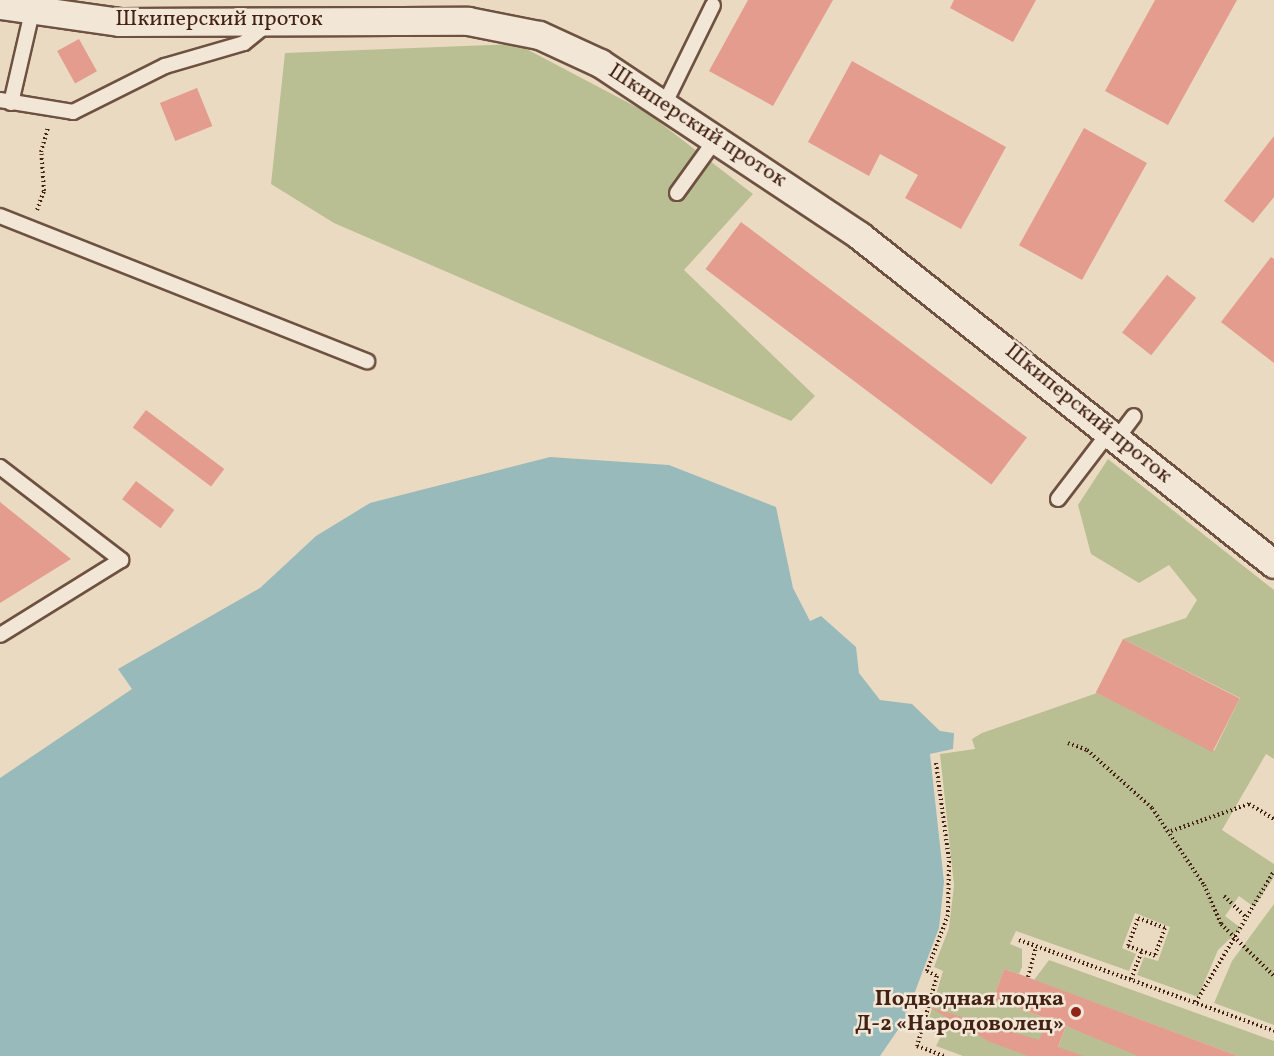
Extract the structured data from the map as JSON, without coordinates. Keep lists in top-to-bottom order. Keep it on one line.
{"streets":{"street":["Шкиперский проток"]},"places":["Подводная лодка Д-2 «Народоволец»"]}
